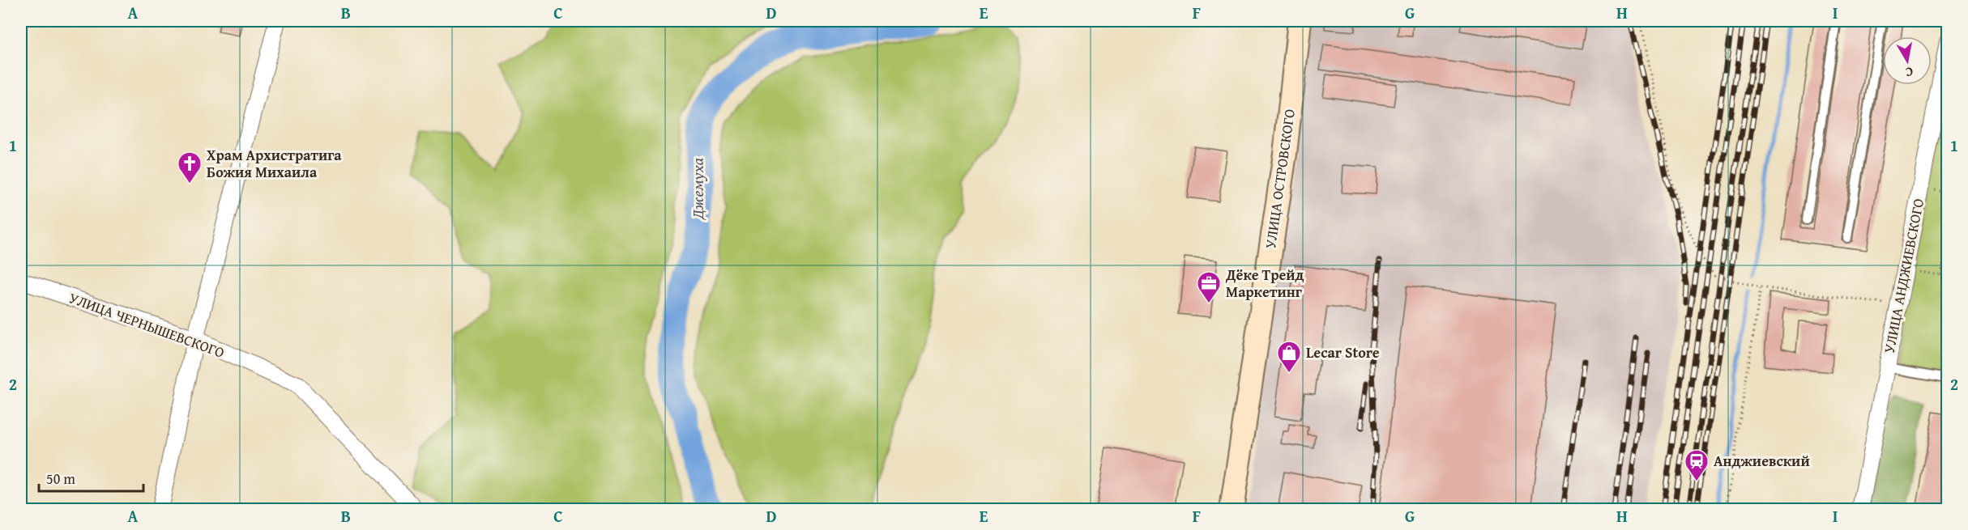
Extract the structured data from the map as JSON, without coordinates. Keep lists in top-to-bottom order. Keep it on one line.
{"streets":{"street":["УЛИЦА ОСТРОВСКОГО","УЛИЦА АНДЖИЕВСКОГО","УЛИЦА ЧЕРНЫШЕВСКОГО"]},"water":["Джемуха"],"places":{"church":["Храм Архистратига Божия Михаила"],"office":["Дёке Трейд Маркетинг"],"shop":["Lecar Store"],"station":["Анджиевский"]},"scale_bar":"50 m","north":"bottom","grid":{"columns":["A","B","C","D","E","F","G","H","I"],"rows":["1","2"]}}
